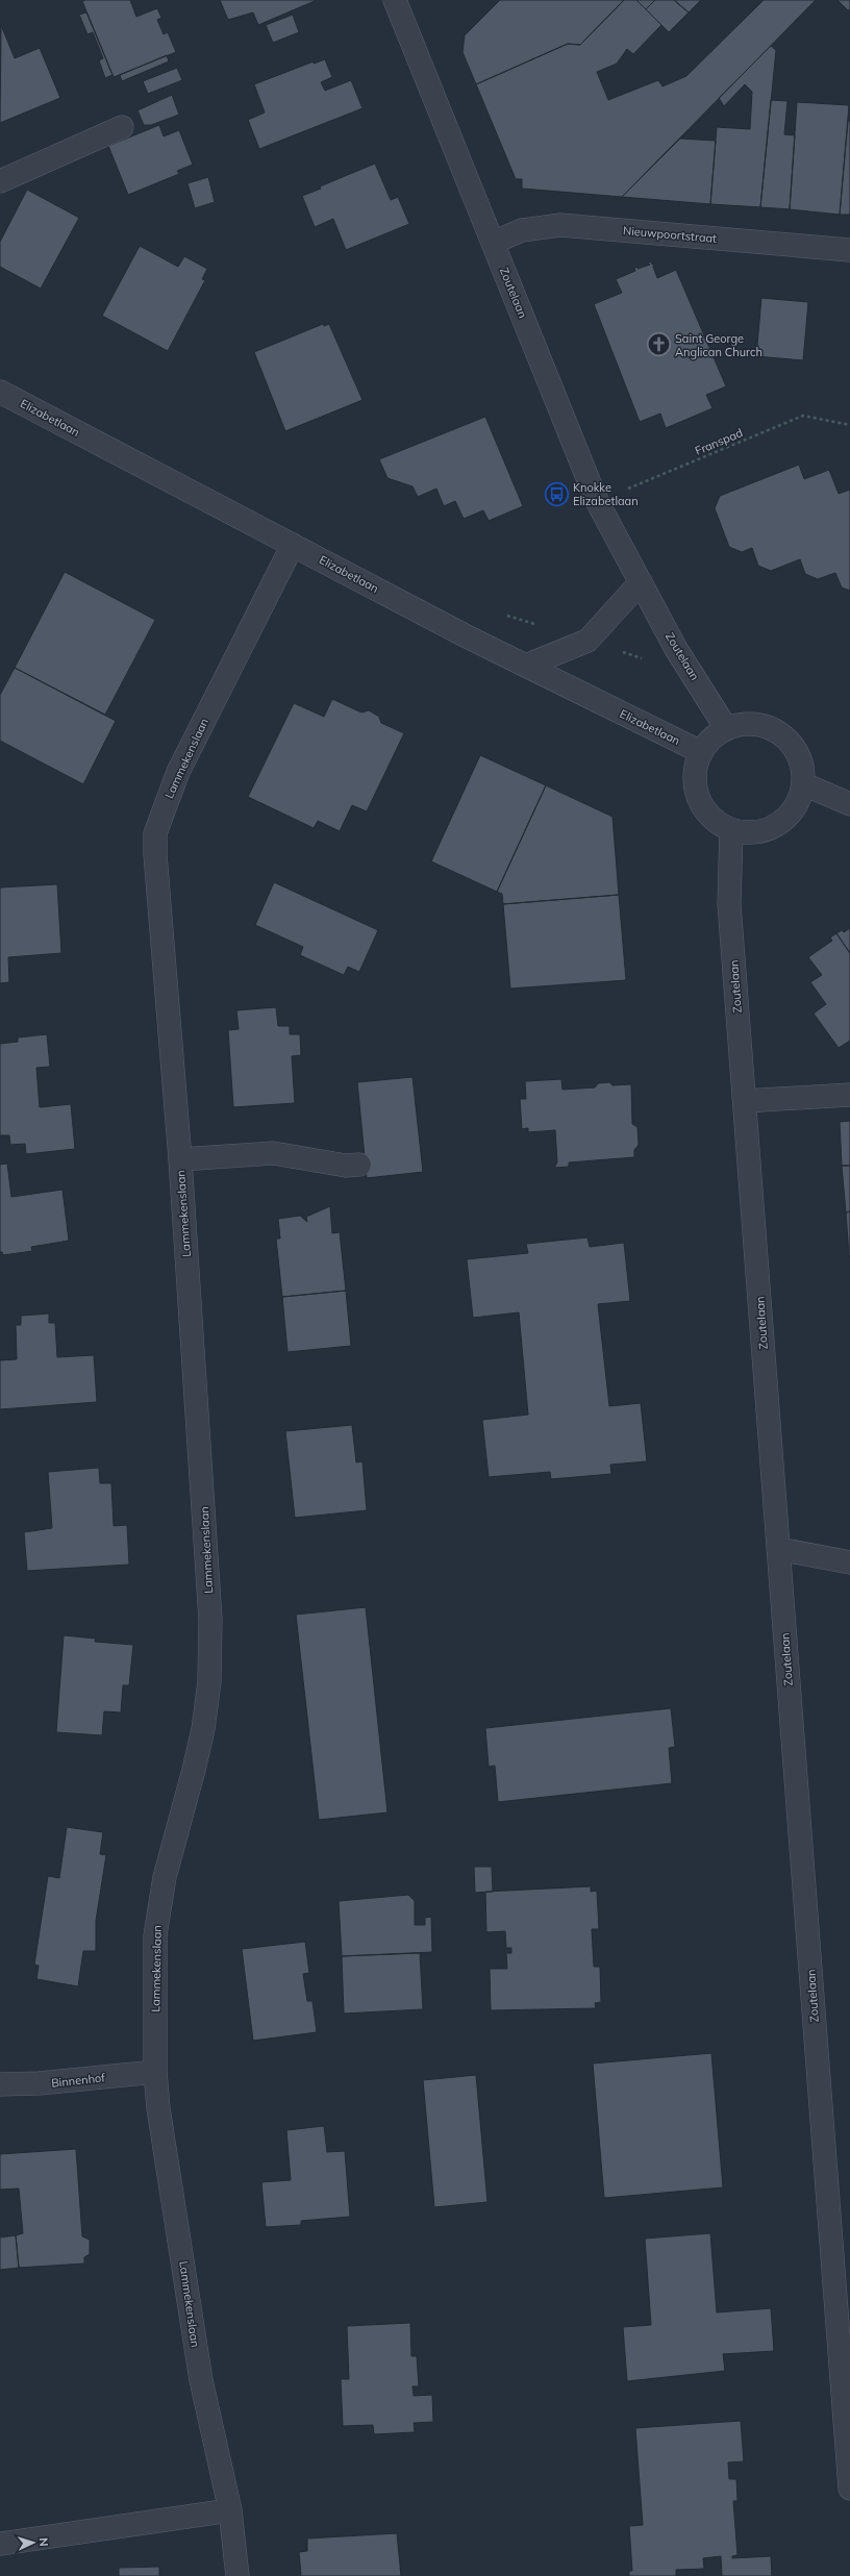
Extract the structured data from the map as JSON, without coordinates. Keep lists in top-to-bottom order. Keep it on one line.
{"streets":{"street":["Nieuwpoortstraat","Zoutelaan","Elizabetlaan","Lammekenslaan","Binnenhof"],"path":["Franspad"]},"crossings":[["Nieuwpoortstraat","Zoutelaan"],["Zoutelaan","Elizabetlaan"],["Zoutelaan","Franspad"],["Elizabetlaan","Lammekenslaan"],["Lammekenslaan","Binnenhof"]],"places":{"church":["Saint George Anglican Church"],"bus stop":["Knokke Elizabetlaan"]},"north":"right"}
